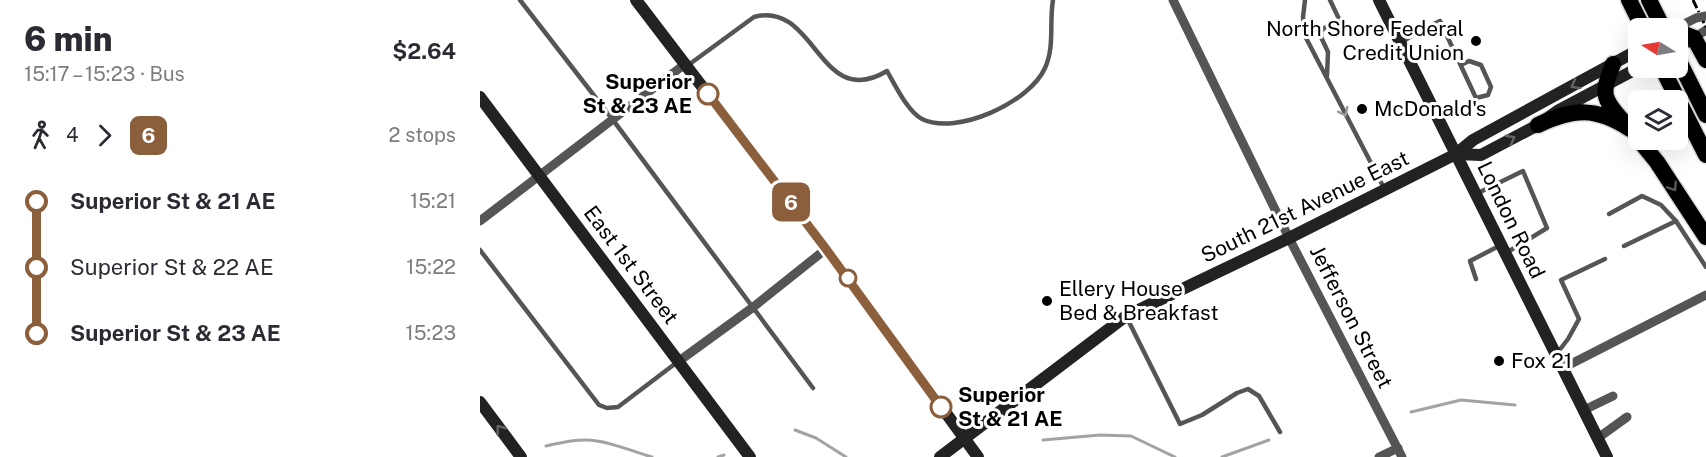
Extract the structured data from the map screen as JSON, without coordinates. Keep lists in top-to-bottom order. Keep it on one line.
{"streets":{"main road":["South 21st Avenue East","London Road","East 1st Street"],"street":["Jefferson Street"]},"crossings":[["South 21st Avenue East","London Road"],["South 21st Avenue East","Jefferson Street"]],"places":["North Shore Federal Credit Union","Superior St & 23 AE","McDonald's","Ellery House Bed & Breakfast","Fox 21","Superior St & 21 AE"],"lines":["bus line 6"],"north":"left","page":{"heading":["6 min","15:17 – 15:23 · Bus","$2.64"],"on_map":"6","legs":["4","6","2 stops"],"list":[{"name":"Superior St & 21 AE","value":"15:21"},{"name":"Superior St & 22 AE","value":"15:22"},{"name":"Superior St & 23 AE","value":"15:23"}]}}
